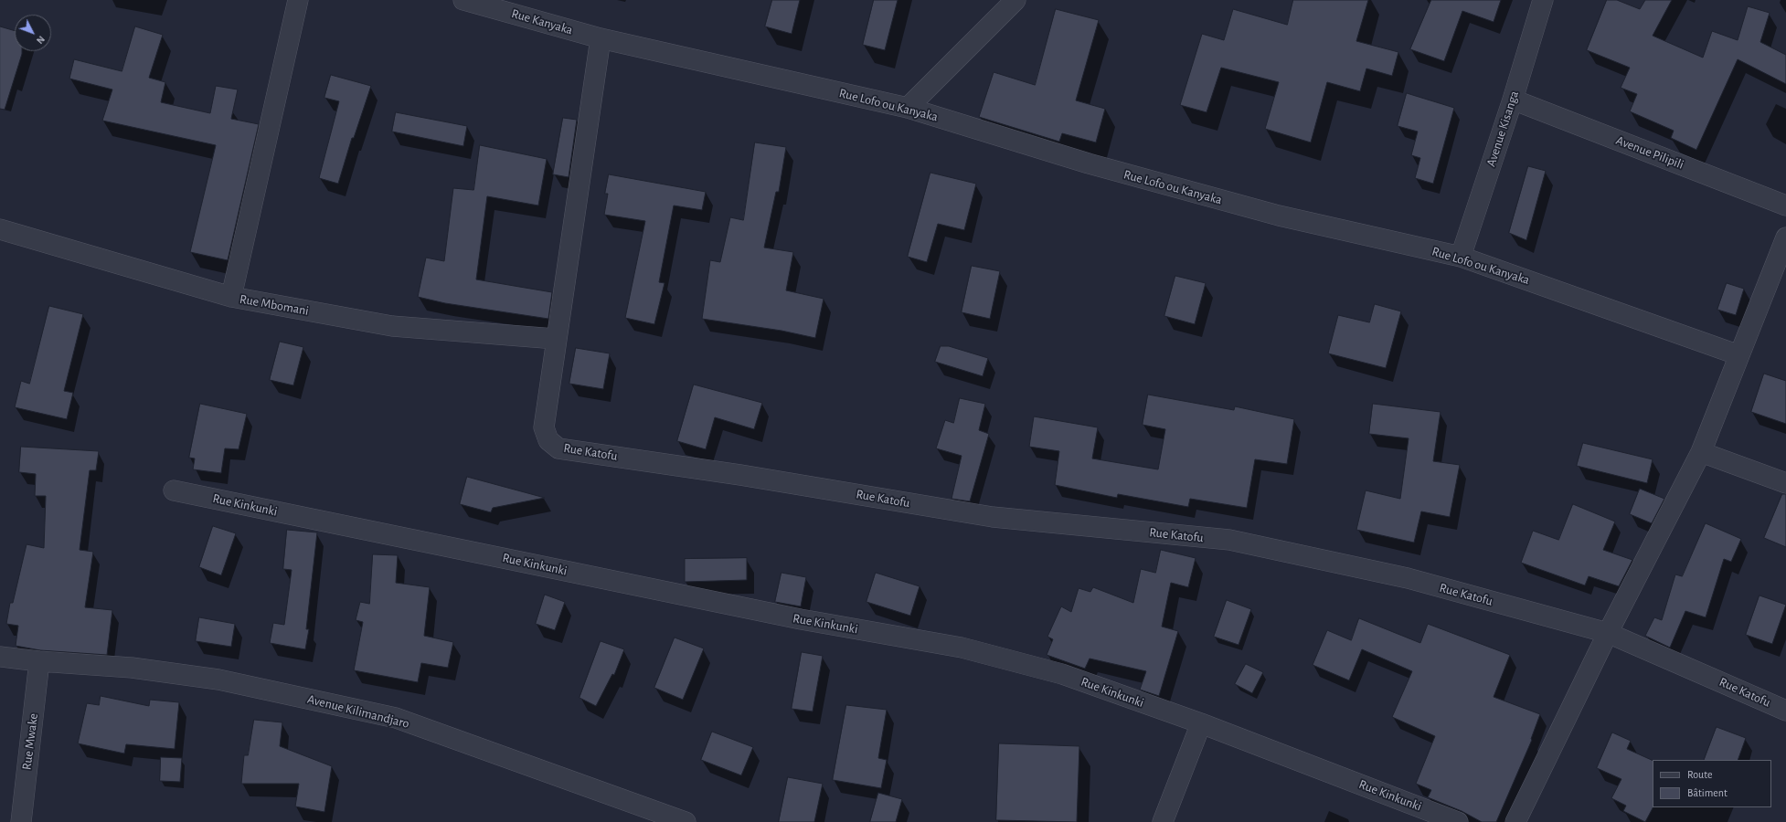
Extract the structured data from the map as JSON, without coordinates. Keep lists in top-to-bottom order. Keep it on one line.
{"streets":{"street":["Rue Kanyaka","Rue Lofo ou Kanyaka","Avenue Kisanga","Avenue Pilipili","Rue Mbomani","Rue Katofu","Rue Kinkunki","Avenue Kilimandjaro","Rue Mwake"]},"crossings":[["Rue Kanyaka","Rue Lofo ou Kanyaka"],["Rue Lofo ou Kanyaka","Avenue Kisanga"],["Avenue Kisanga","Avenue Pilipili"],["Rue Mbomani","Rue Katofu"],["Avenue Kilimandjaro","Rue Mwake"]],"legend":["Route","Bâtiment"],"north":"bottom right"}
